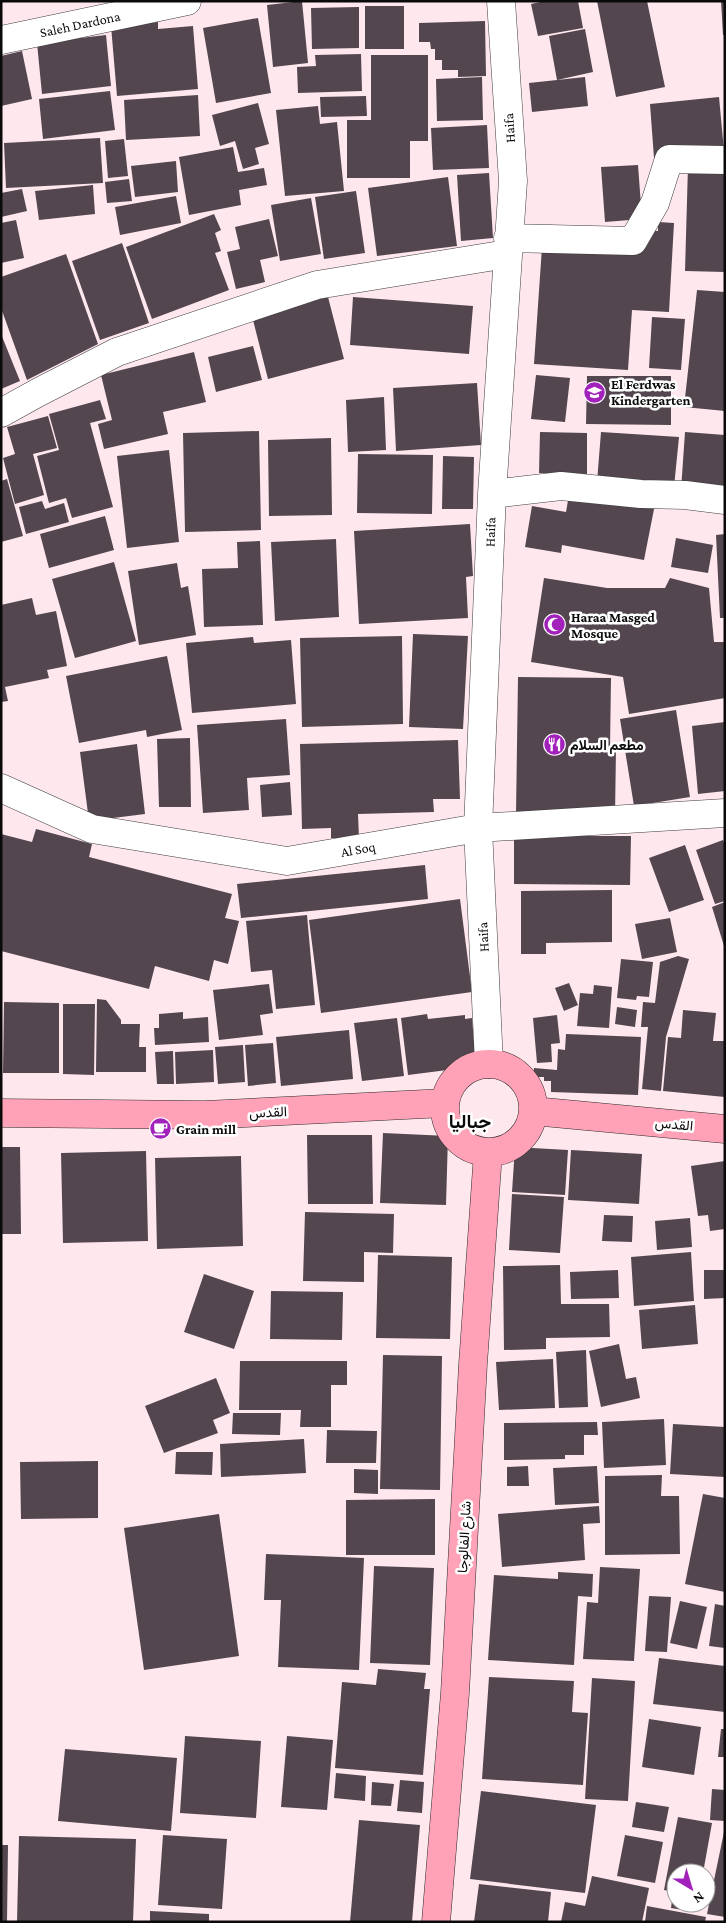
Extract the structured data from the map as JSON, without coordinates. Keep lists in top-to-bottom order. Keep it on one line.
{"streets":{"main road":["القدس","شارع الفالوجا"],"street":["Saleh Dardona","Haifa","Al Soq"]},"crossings":[["Haifa","Al Soq"],["Haifa","القدس"],["Haifa","شارع الفالوجا"],["القدس","شارع الفالوجا"]],"districts":["جباليا"],"places":{"school or university":["El Ferdwas Kindergarten"],"mosque":["Haraa Masged Mosque"],"restaurant":["مطعم السلام"],"cafe":["Grain mill"]},"north":"bottom right"}
